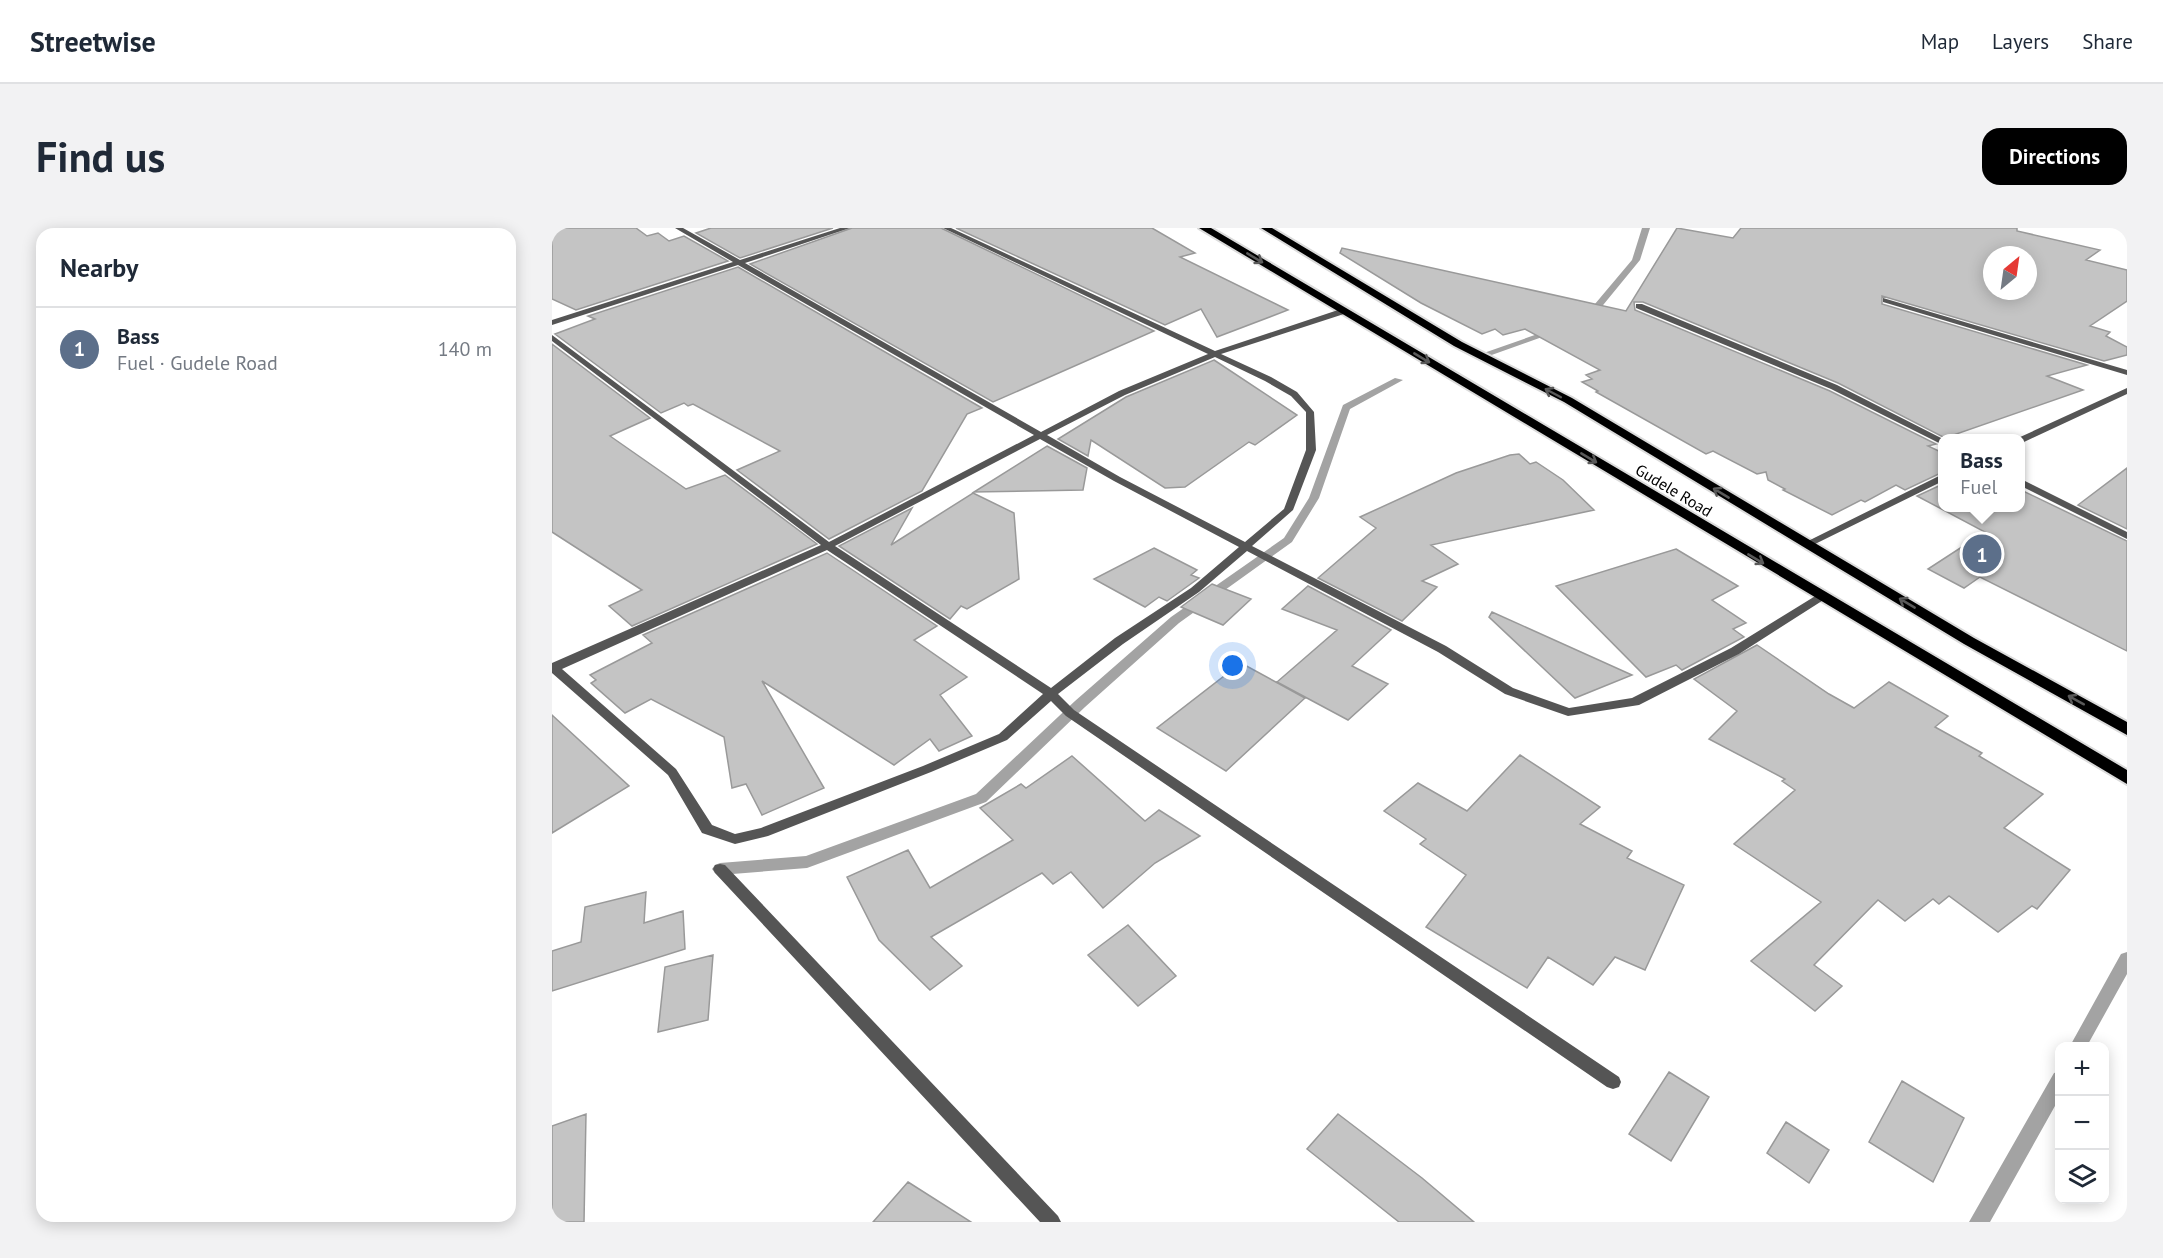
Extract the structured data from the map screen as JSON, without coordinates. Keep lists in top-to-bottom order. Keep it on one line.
{"streets":{"highway":["Gudele Road"]},"north":"top right","page":{"header":"Streetwise","nav":["Map","Layers","Share"],"buttons":"Directions","title":"Find us","heading":"Nearby","list":[{"mark":"1","name":"Bass","note":"Fuel · Gudele Road","value":"140 m"}],"popup":["Bass","Fuel"],"pins":"1","map_buttons":["+","−"]}}
